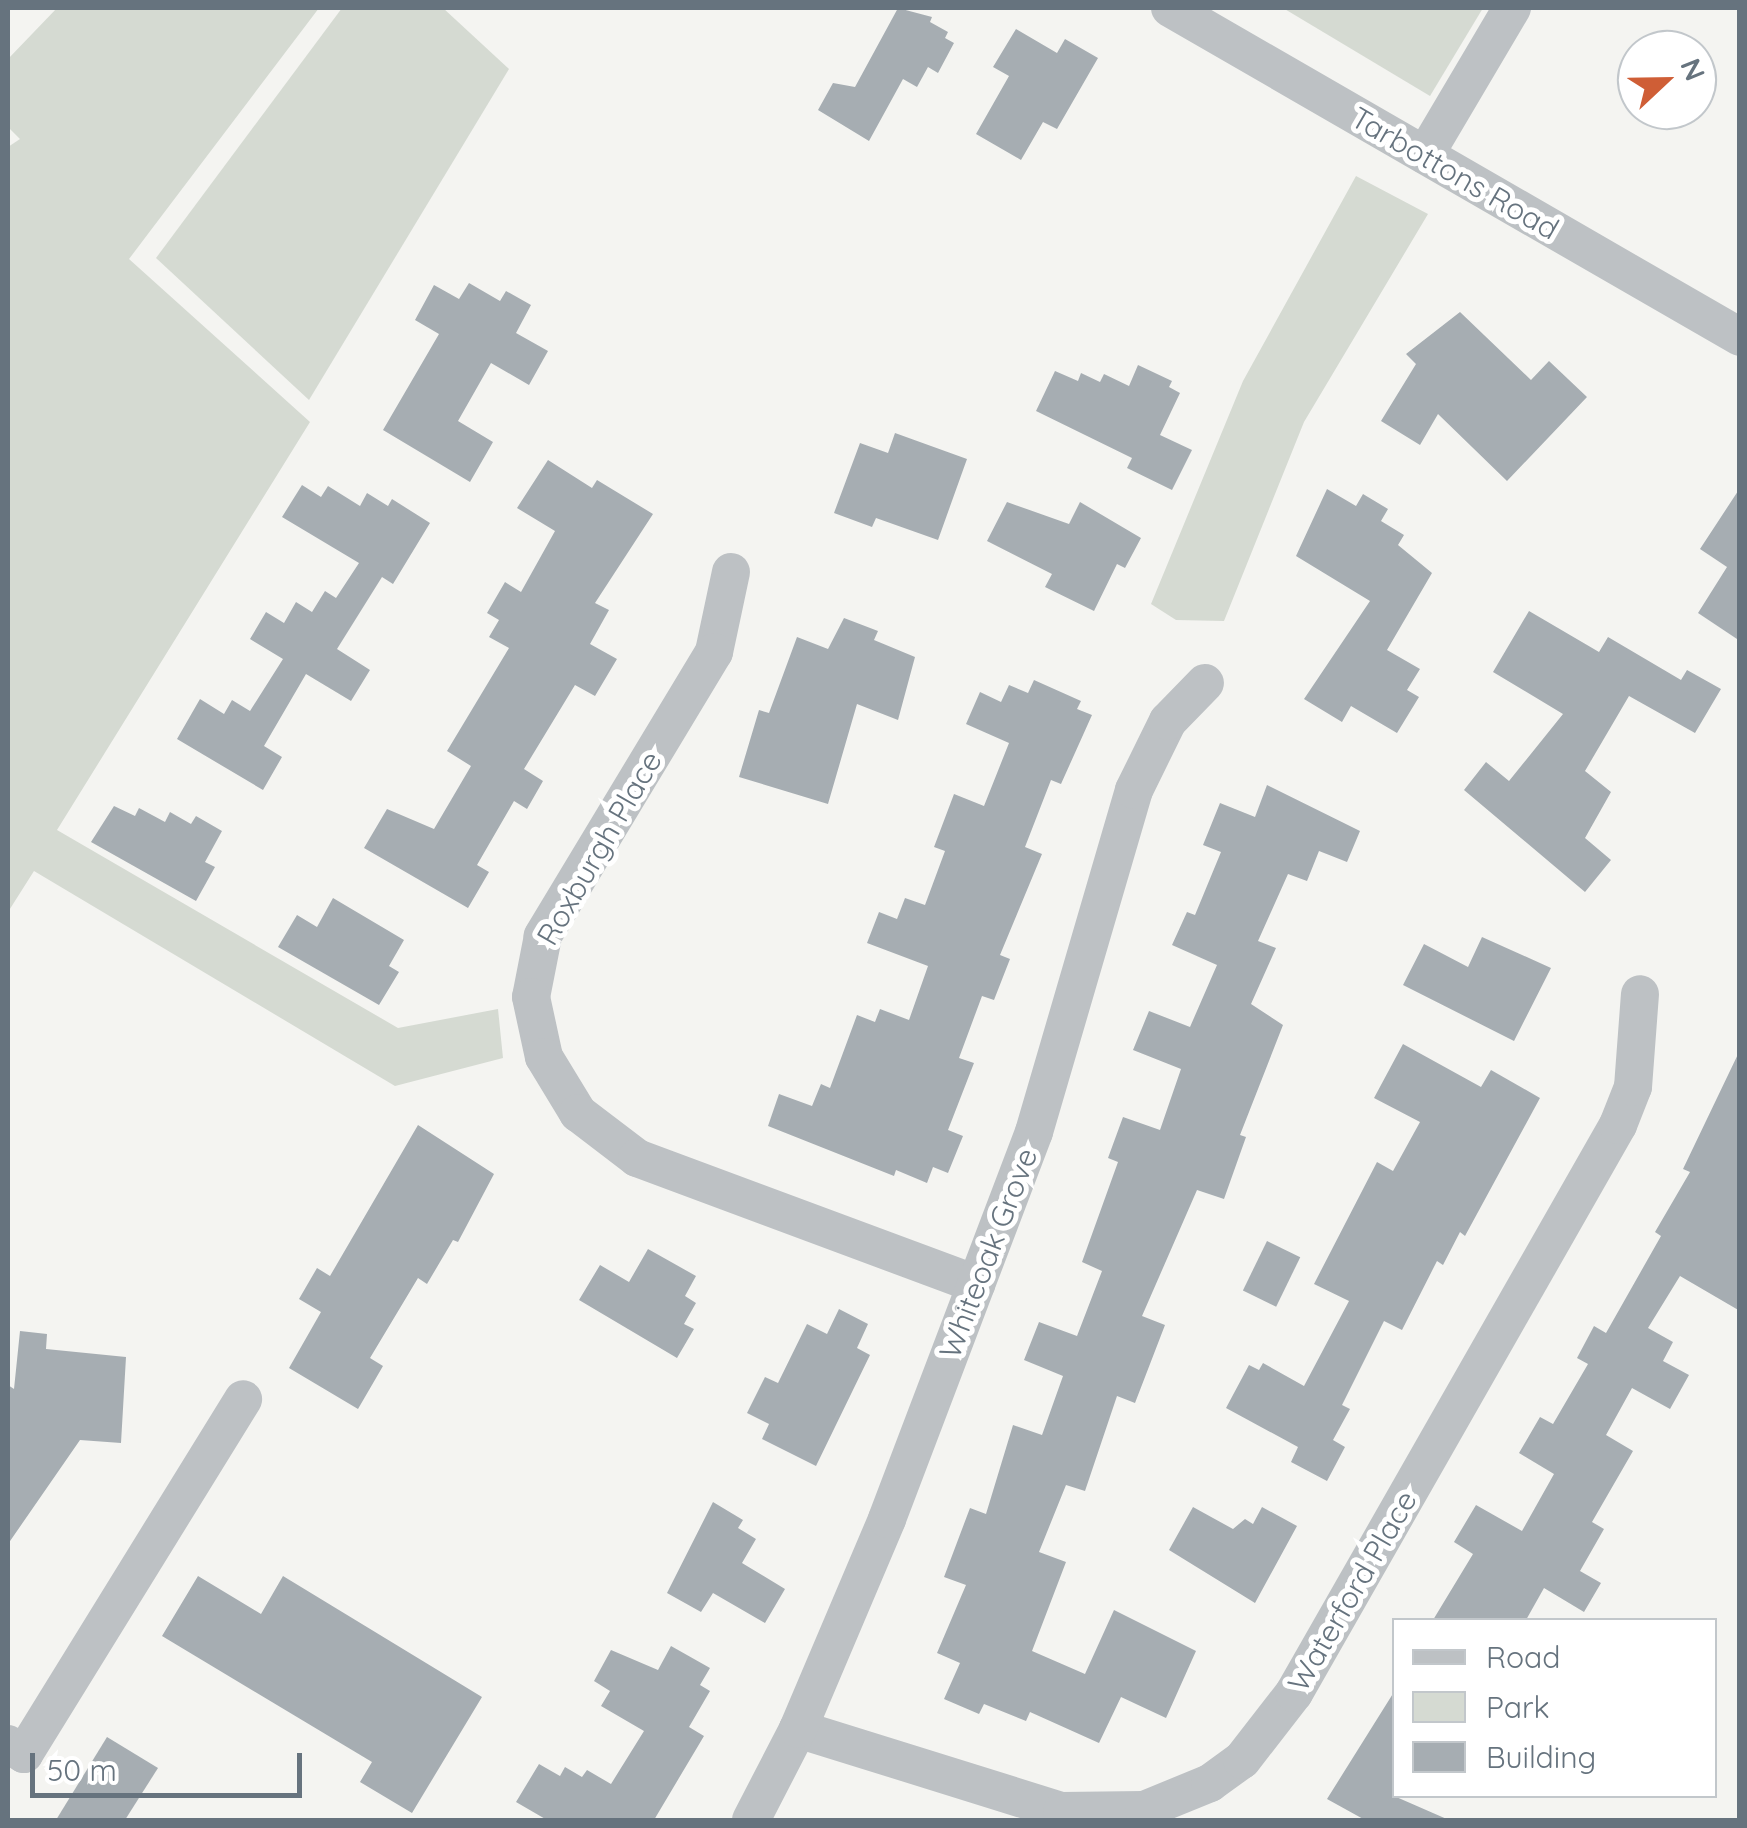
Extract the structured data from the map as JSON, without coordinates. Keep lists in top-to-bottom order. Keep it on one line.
{"streets":{"street":["Tarbottons Road","Roxburgh Place","Whiteoak Grove","Waterford Place"]},"crossings":[["Roxburgh Place","Whiteoak Grove"],["Whiteoak Grove","Waterford Place"]],"legend":["Road","Park","Building"],"scale_bar":"50 m","north":"right"}
